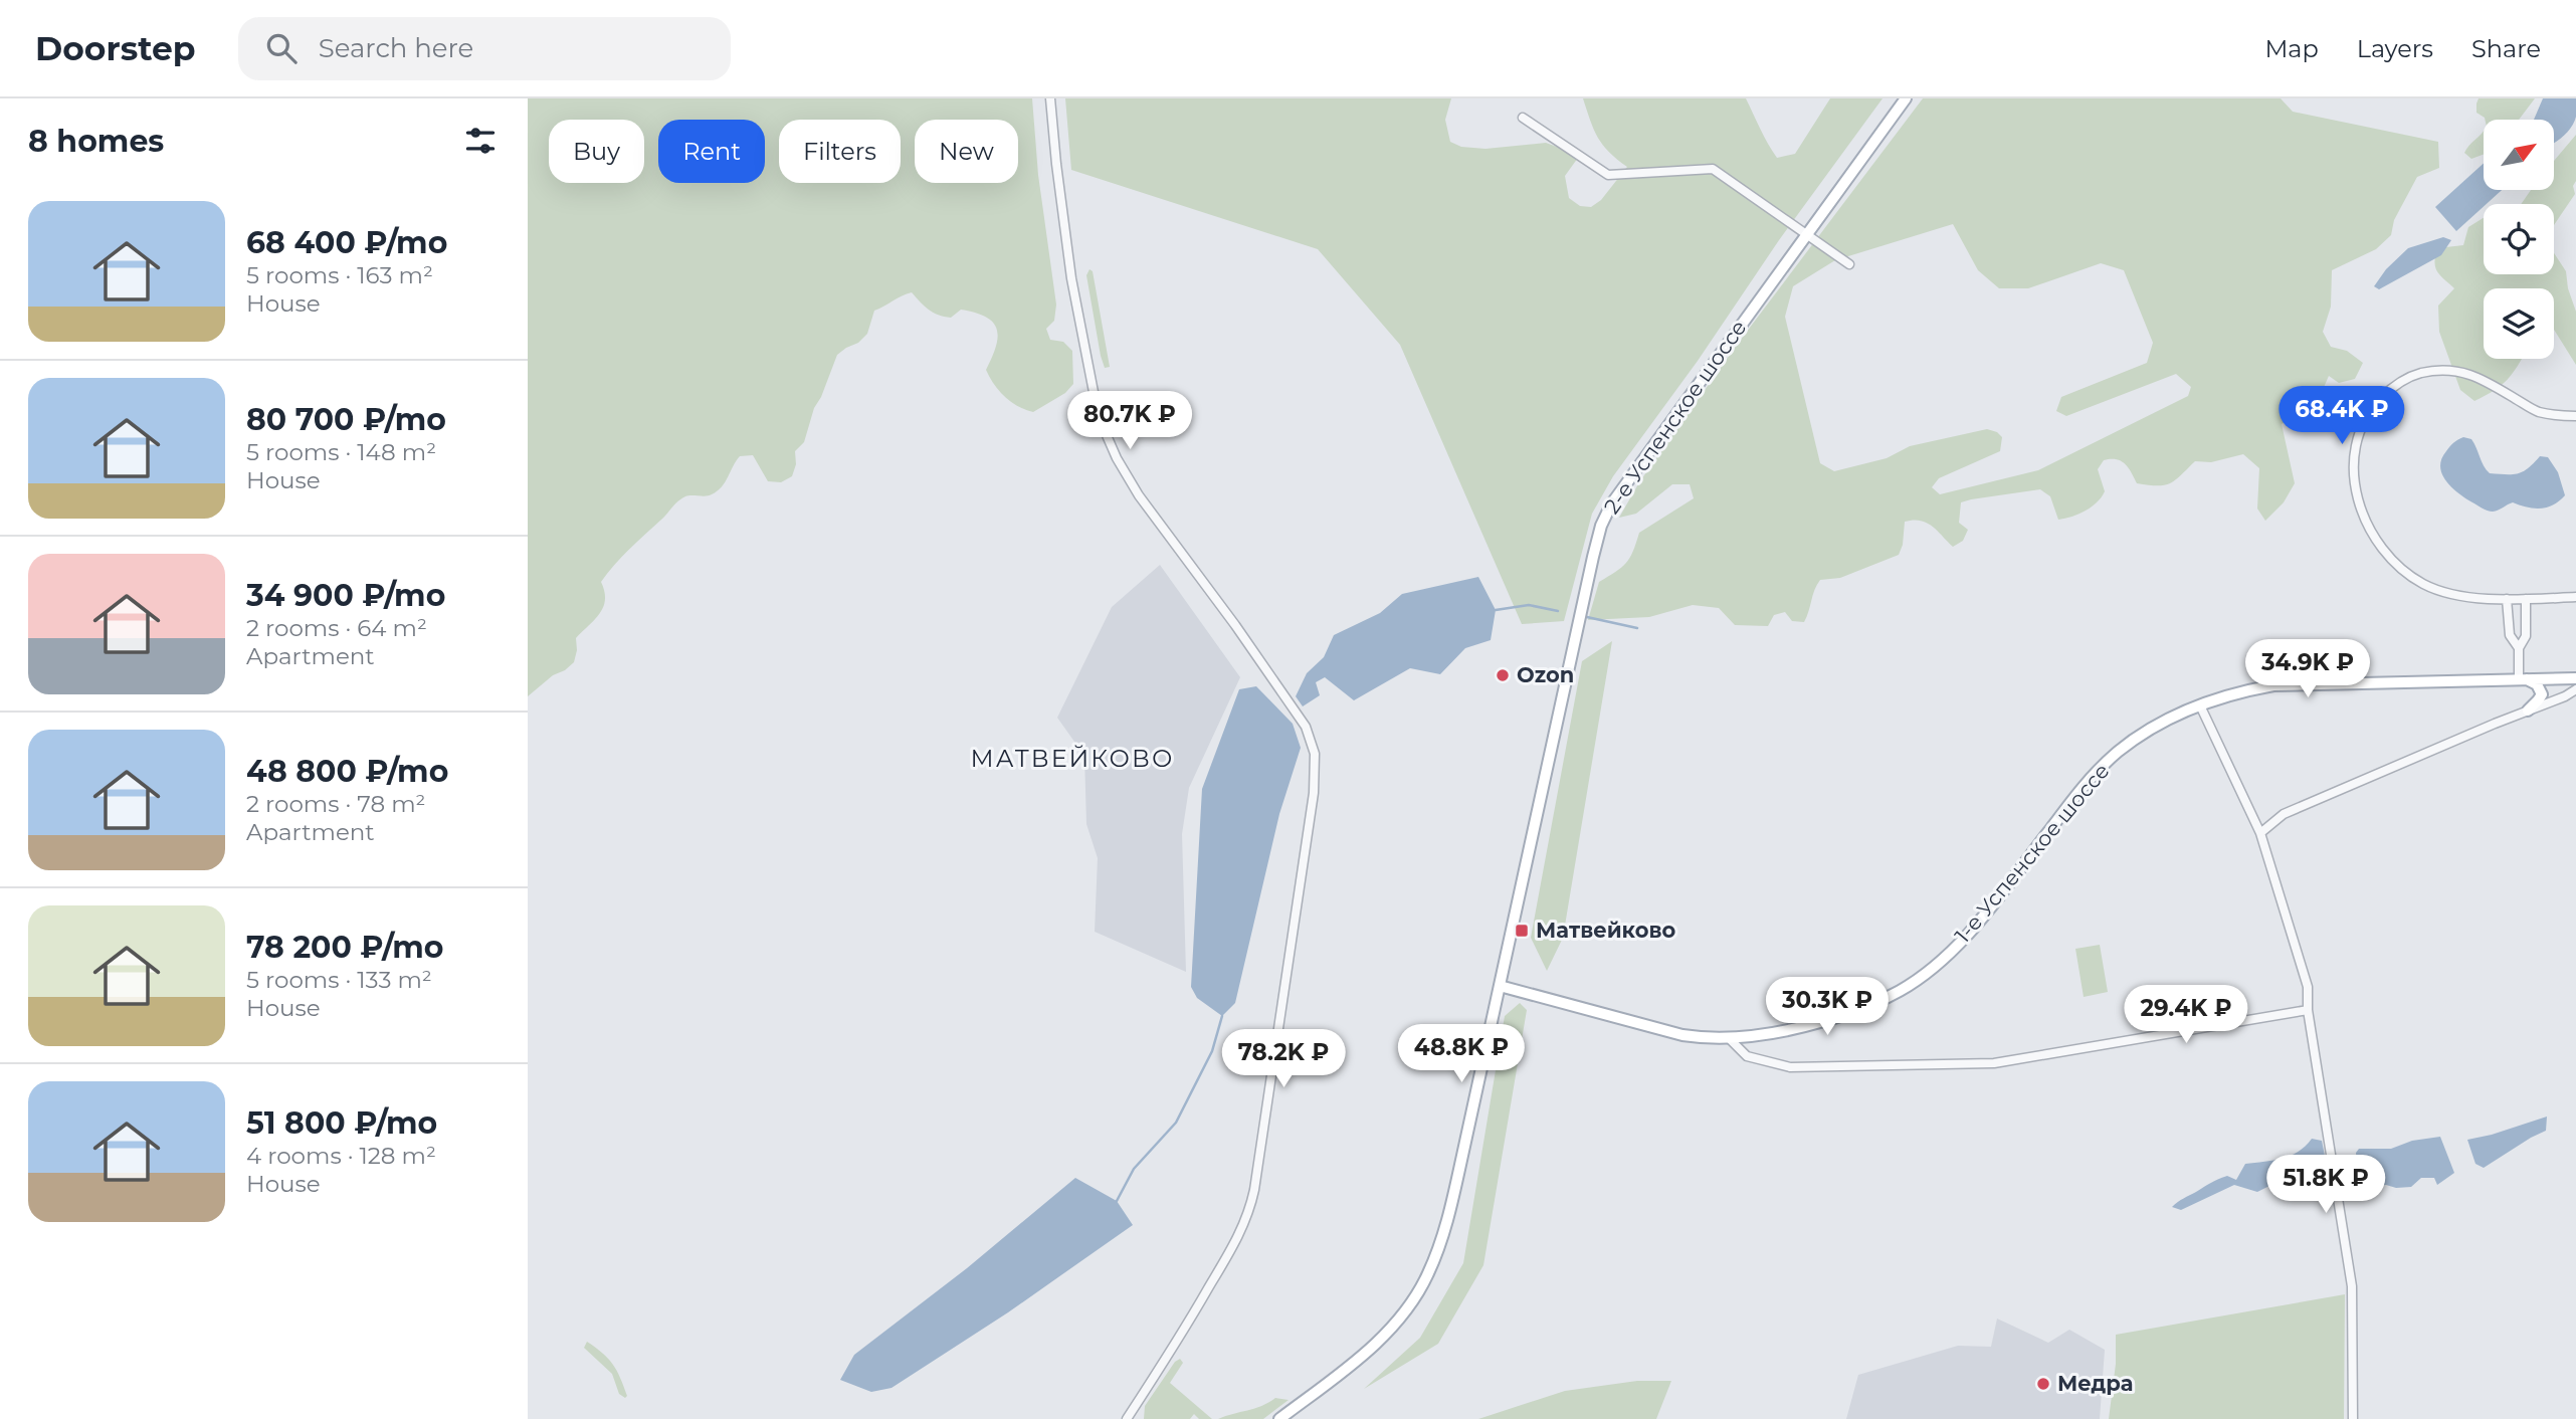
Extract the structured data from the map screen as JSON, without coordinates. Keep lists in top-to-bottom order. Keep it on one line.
{"streets":{"main road":["2-е Успенское шоссе","1-е Успенское шоссе"]},"crossings":[["2-е Успенское шоссе","1-е Успенское шоссе"]],"districts":["МАТВЕЙКОВО"],"places":{"other":["Ozon","Медра"],"transit":["Матвейково"]},"north":"top right","page":{"header":"Doorstep","search":"Search here","nav":["Map","Layers","Share"],"heading":"8 homes","chip":["Buy","Rent","Filters","New"],"list":[{"name":"68 400 ₽/mo","note":"5 rooms · 163 m² · House"},{"name":"80 700 ₽/mo","note":"5 rooms · 148 m² · House"},{"name":"34 900 ₽/mo","note":"2 rooms · 64 m² · Apartment"},{"name":"48 800 ₽/mo","note":"2 rooms · 78 m² · Apartment"},{"name":"78 200 ₽/mo","note":"5 rooms · 133 m² · House"},{"name":"51 800 ₽/mo","note":"4 rooms · 128 m² · House"}],"price":["68.4K ₽","80.7K ₽","34.9K ₽","30.3K ₽","29.4K ₽","48.8K ₽","78.2K ₽","51.8K ₽"]}}
